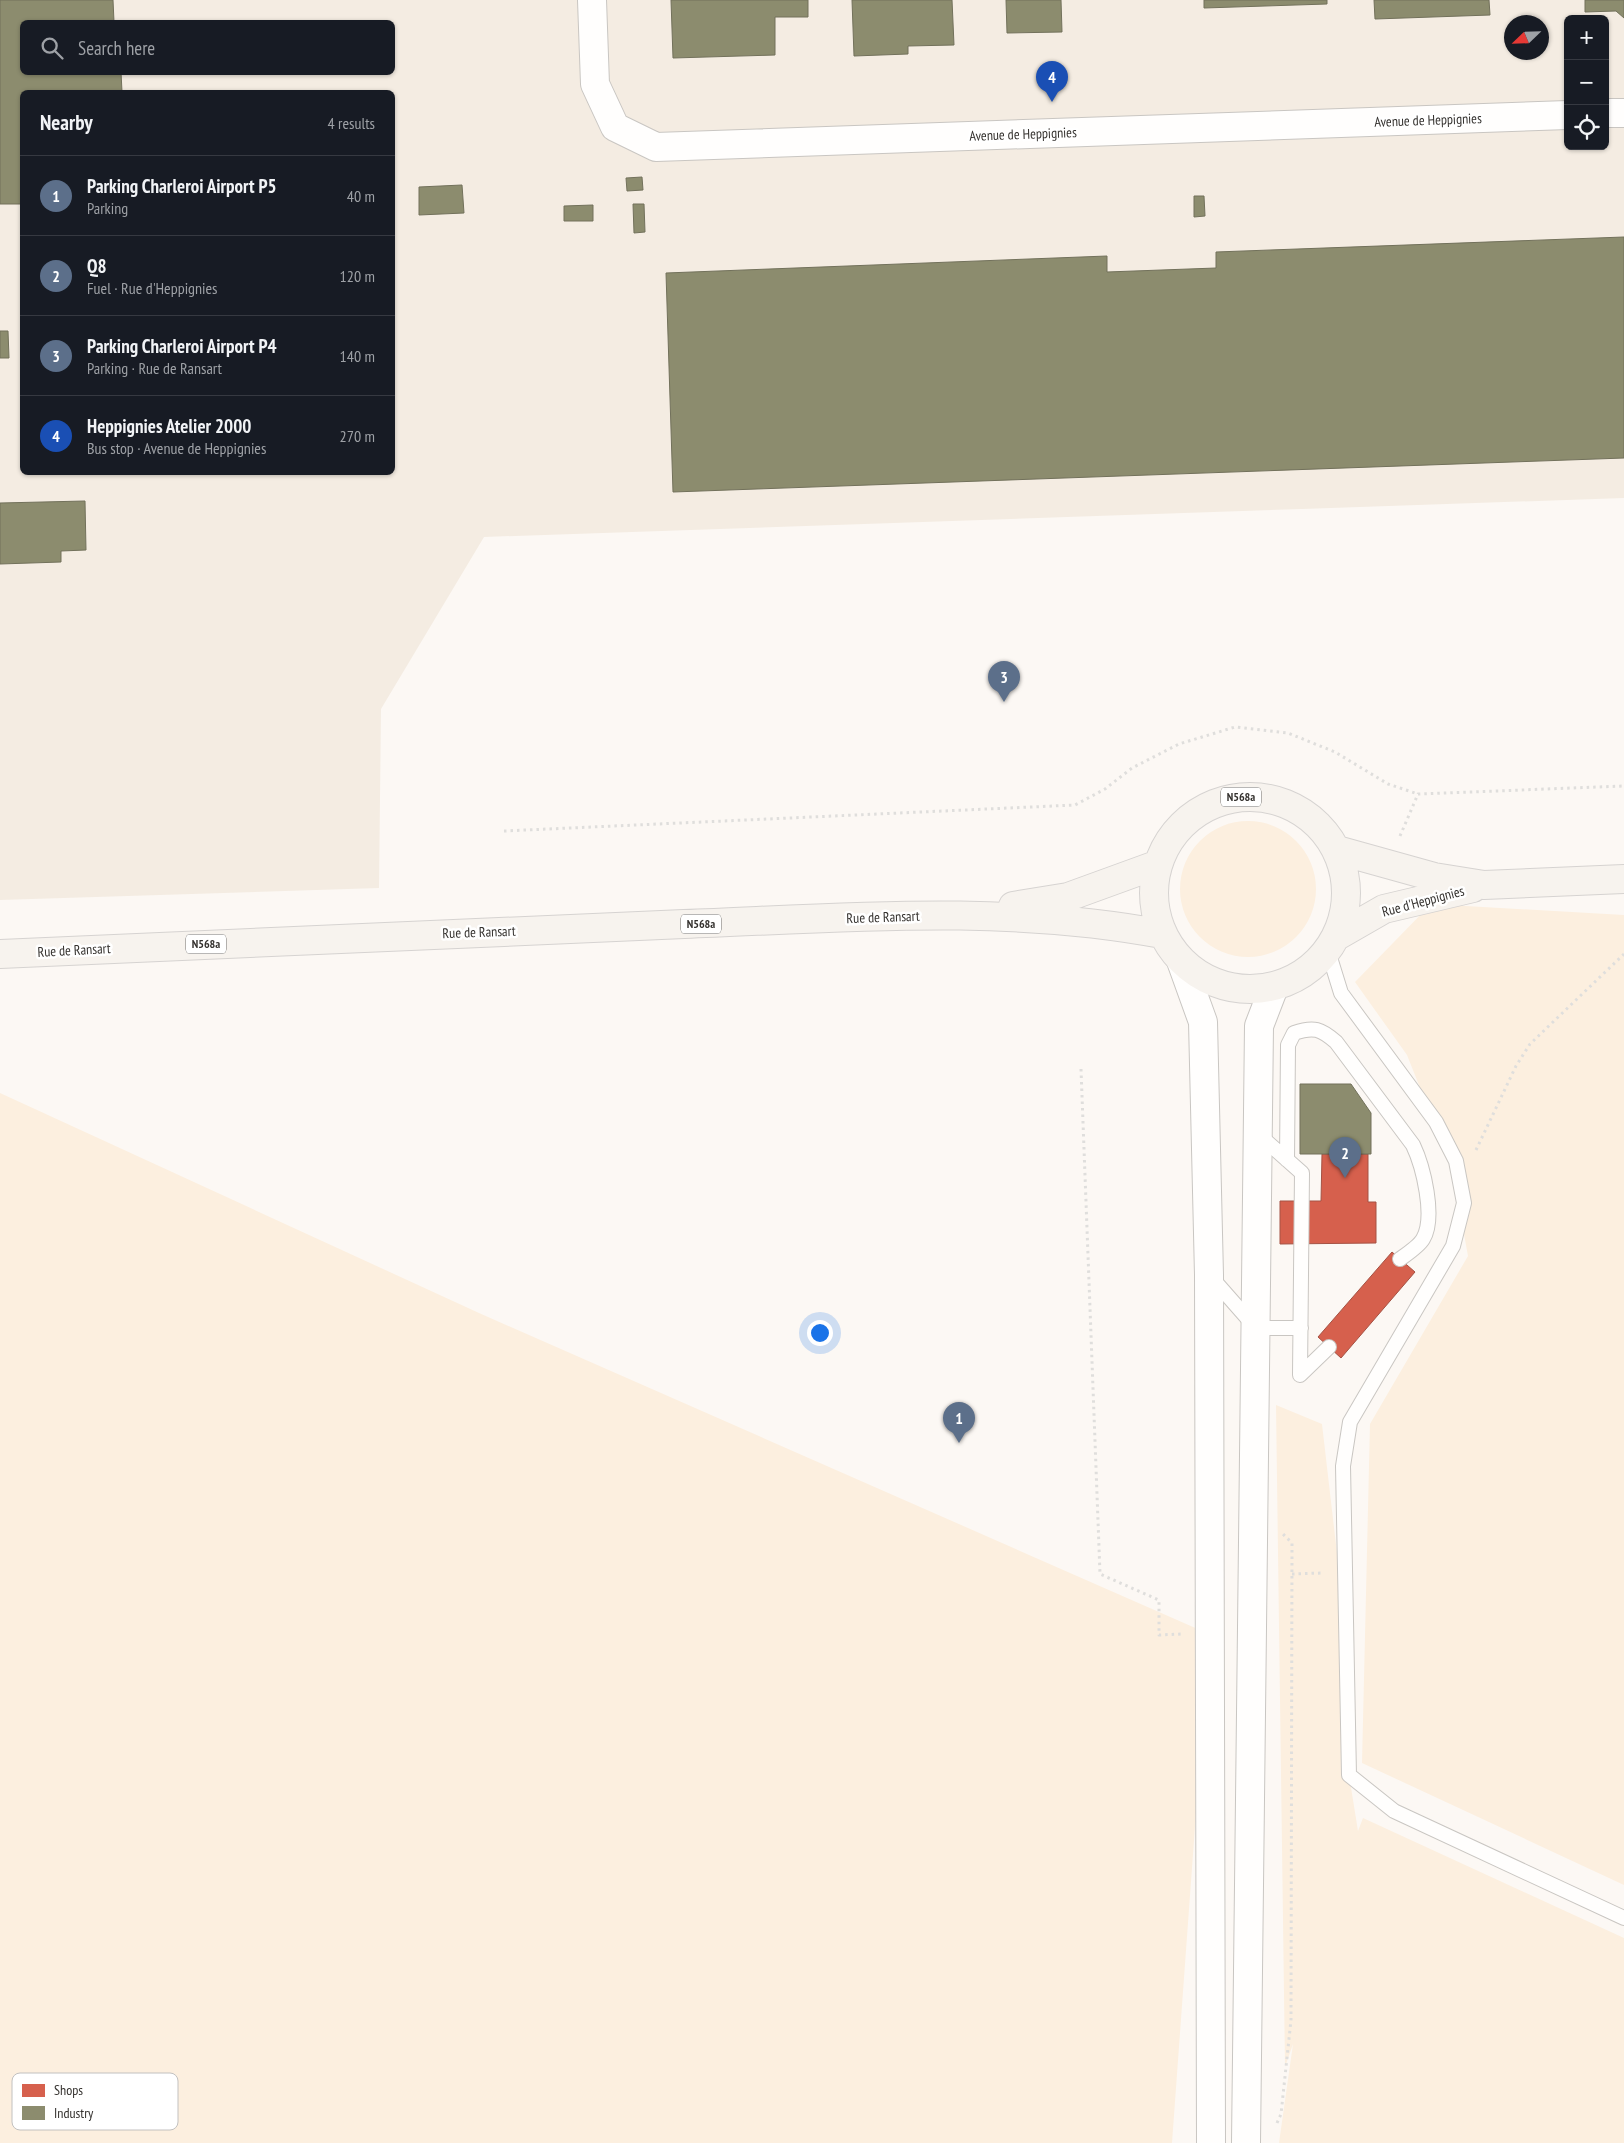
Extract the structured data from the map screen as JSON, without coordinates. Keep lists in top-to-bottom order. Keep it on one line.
{"streets":{"main road":["N568a","Rue d'Heppignies","Rue de Ransart"],"street":["Avenue de Heppignies"]},"crossings":[["N568a","Rue d'Heppignies"],["N568a","Rue de Ransart"]],"legend":["Shops","Industry"],"north":"bottom left","page":{"map_buttons":["+","−"],"search":"Search here","pins":["4","3","2","1"],"heading":["Nearby","4 results"],"list":[{"mark":"1","name":"Parking Charleroi Airport P5","note":"Parking","value":"40 m"},{"mark":"2","name":"Q8","note":"Fuel · Rue d'Heppignies","value":"120 m"},{"mark":"3","name":"Parking Charleroi Airport P4","note":"Parking · Rue de Ransart","value":"140 m"},{"mark":"4","name":"Heppignies Atelier 2000","note":"Bus stop · Avenue de Heppignies","value":"270 m"}]}}
